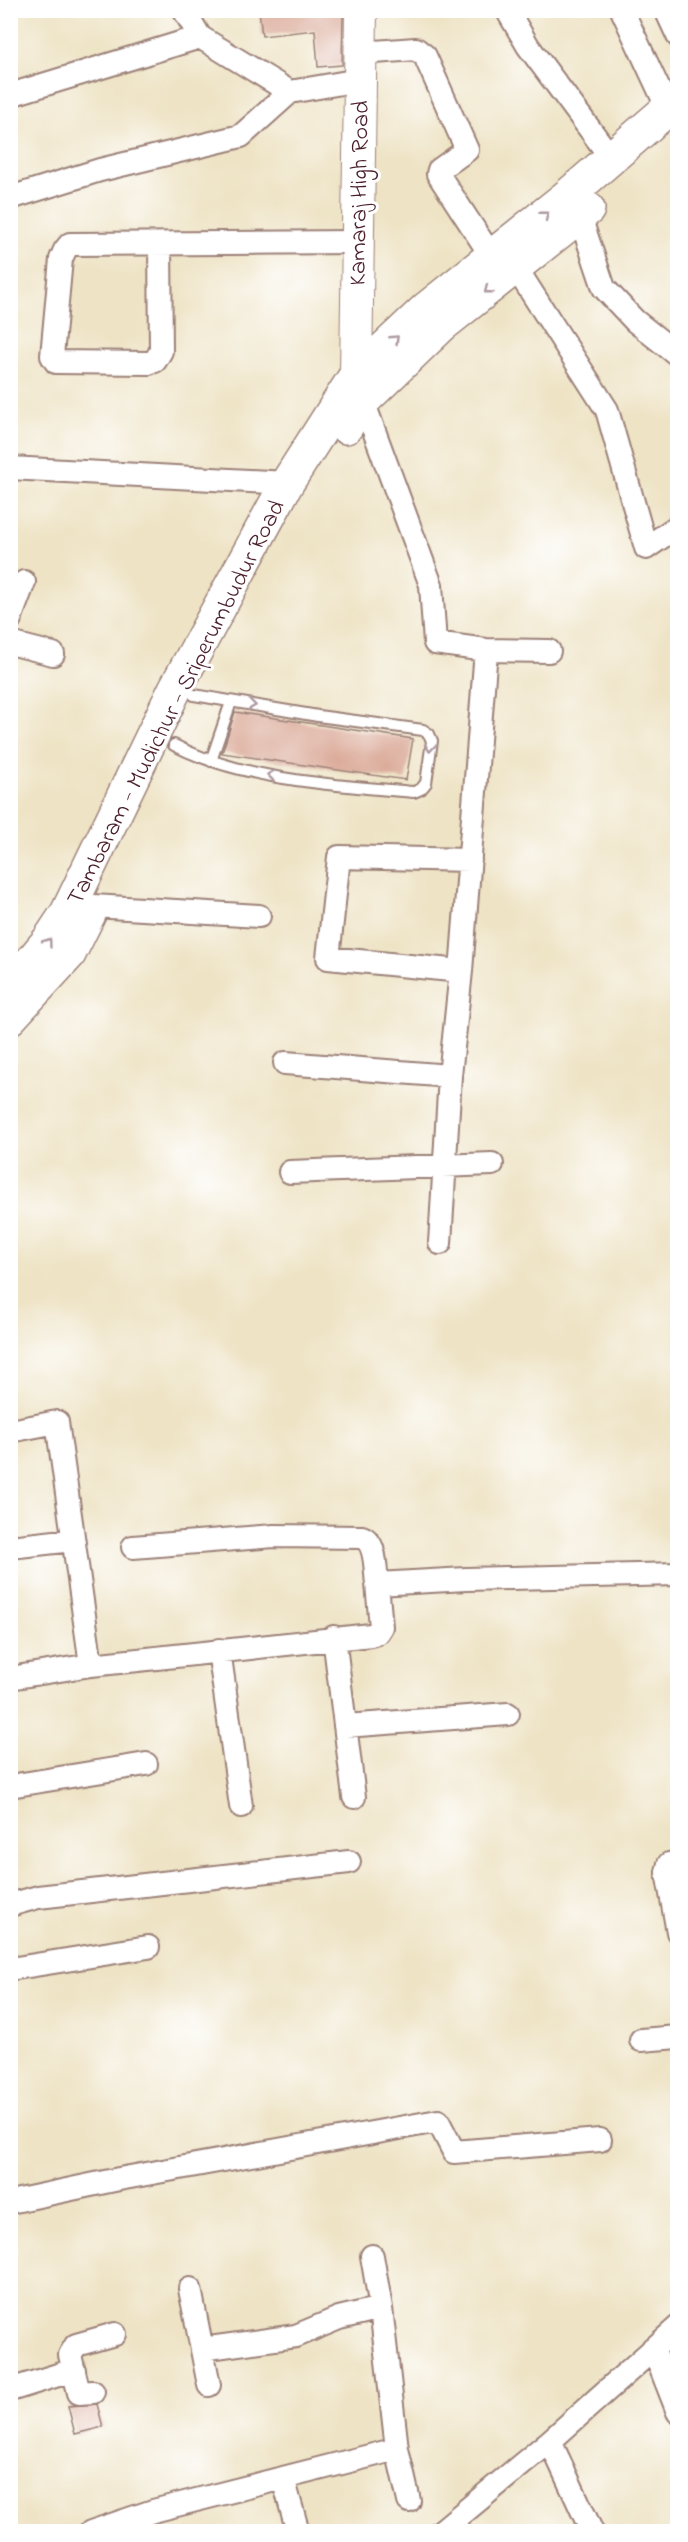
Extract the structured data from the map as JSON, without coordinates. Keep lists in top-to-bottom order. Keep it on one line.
{"streets":{"main road":["Tambaram - Mudichur - Sriperumbudur Road"],"street":["Kamaraj High Road"]},"crossings":[["Kamaraj High Road","Tambaram - Mudichur - Sriperumbudur Road"]]}
